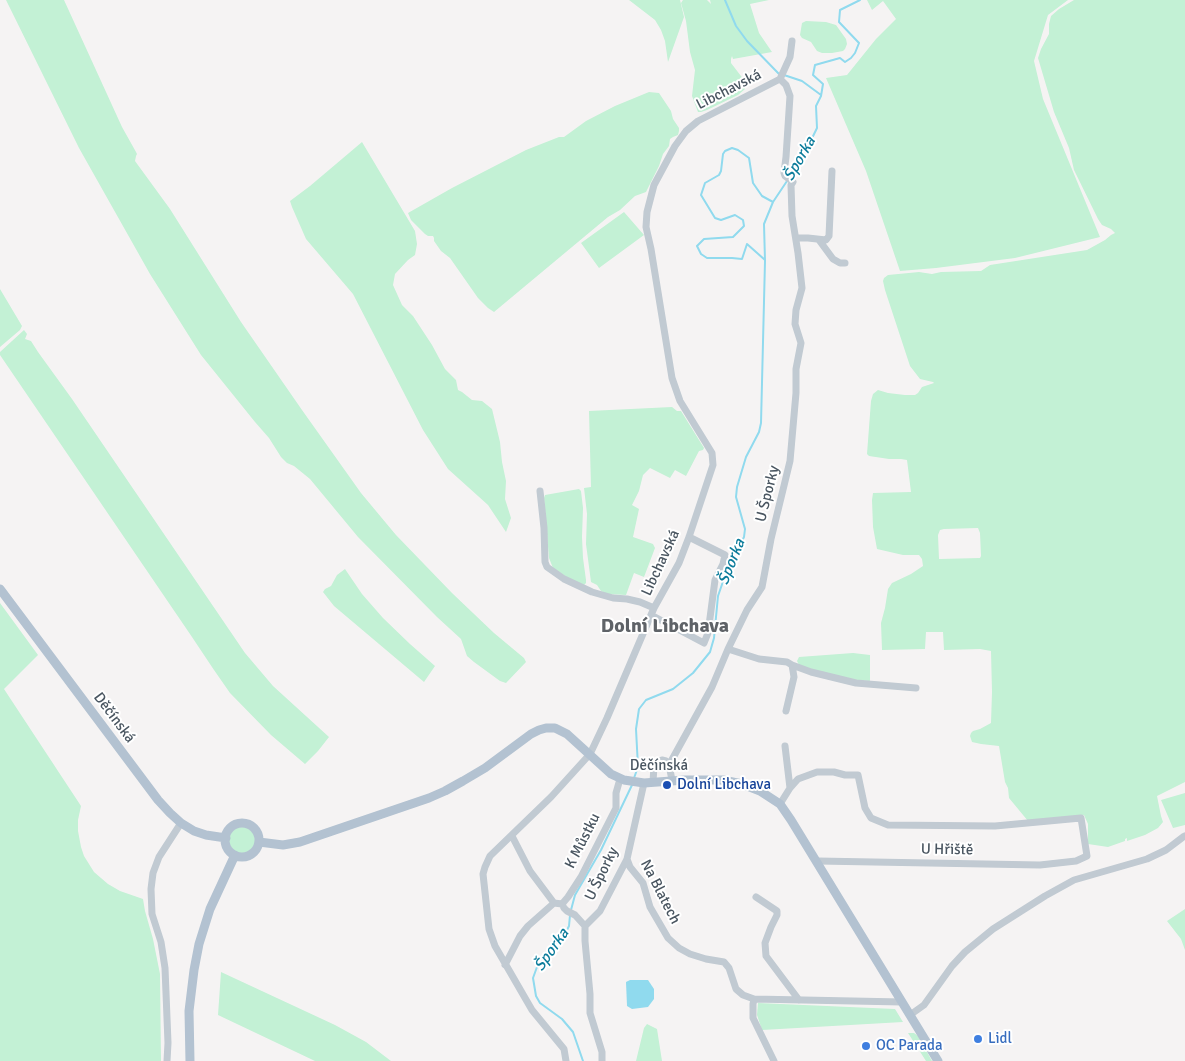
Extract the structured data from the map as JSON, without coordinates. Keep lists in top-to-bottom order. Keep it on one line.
{"streets":{"main road":["Děčínská"],"street":["Libchavská","U Šporky","K Můstku","U Hřiště","Na Blatech"]},"crossings":[["Libchavská","U Šporky"],["Libchavská","Děčínská"],["U Šporky","Děčínská"],["U Šporky","Na Blatech"],["Děčínská","K Můstku"],["Děčínská","U Hřiště"]],"districts":["Dolní Libchava"],"water":["Šporka"],"places":["Dolní Libchava","Lidl","OC Parada"]}
